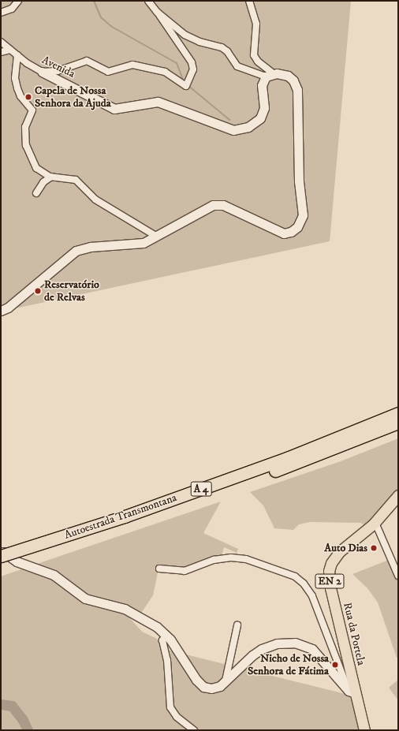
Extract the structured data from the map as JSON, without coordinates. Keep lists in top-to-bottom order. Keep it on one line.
{"streets":{"highway":["A 4","Autoestrada Transmontana"],"main road":["EN 2","Rua da Portela"],"street":["Avenida"]},"places":["Capela de Nossa Senhora da Ajuda","Reservatório de Relvas","Auto Dias","Nicho de Nossa Senhora de Fátima"]}
